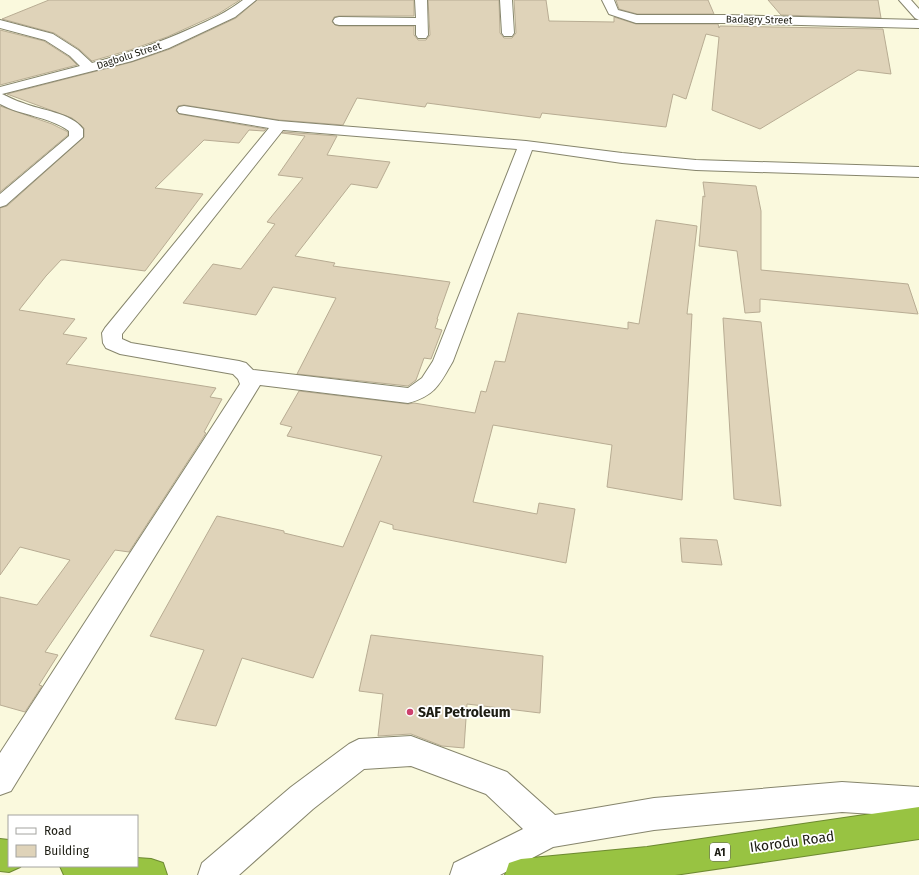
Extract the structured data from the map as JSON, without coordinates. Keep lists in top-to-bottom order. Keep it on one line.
{"streets":{"highway":["Ikorodu Road","A1"],"street":["Badagry Street","Dagbolu Street"]},"places":["SAF Petroleum"],"legend":["Road","Building"]}
